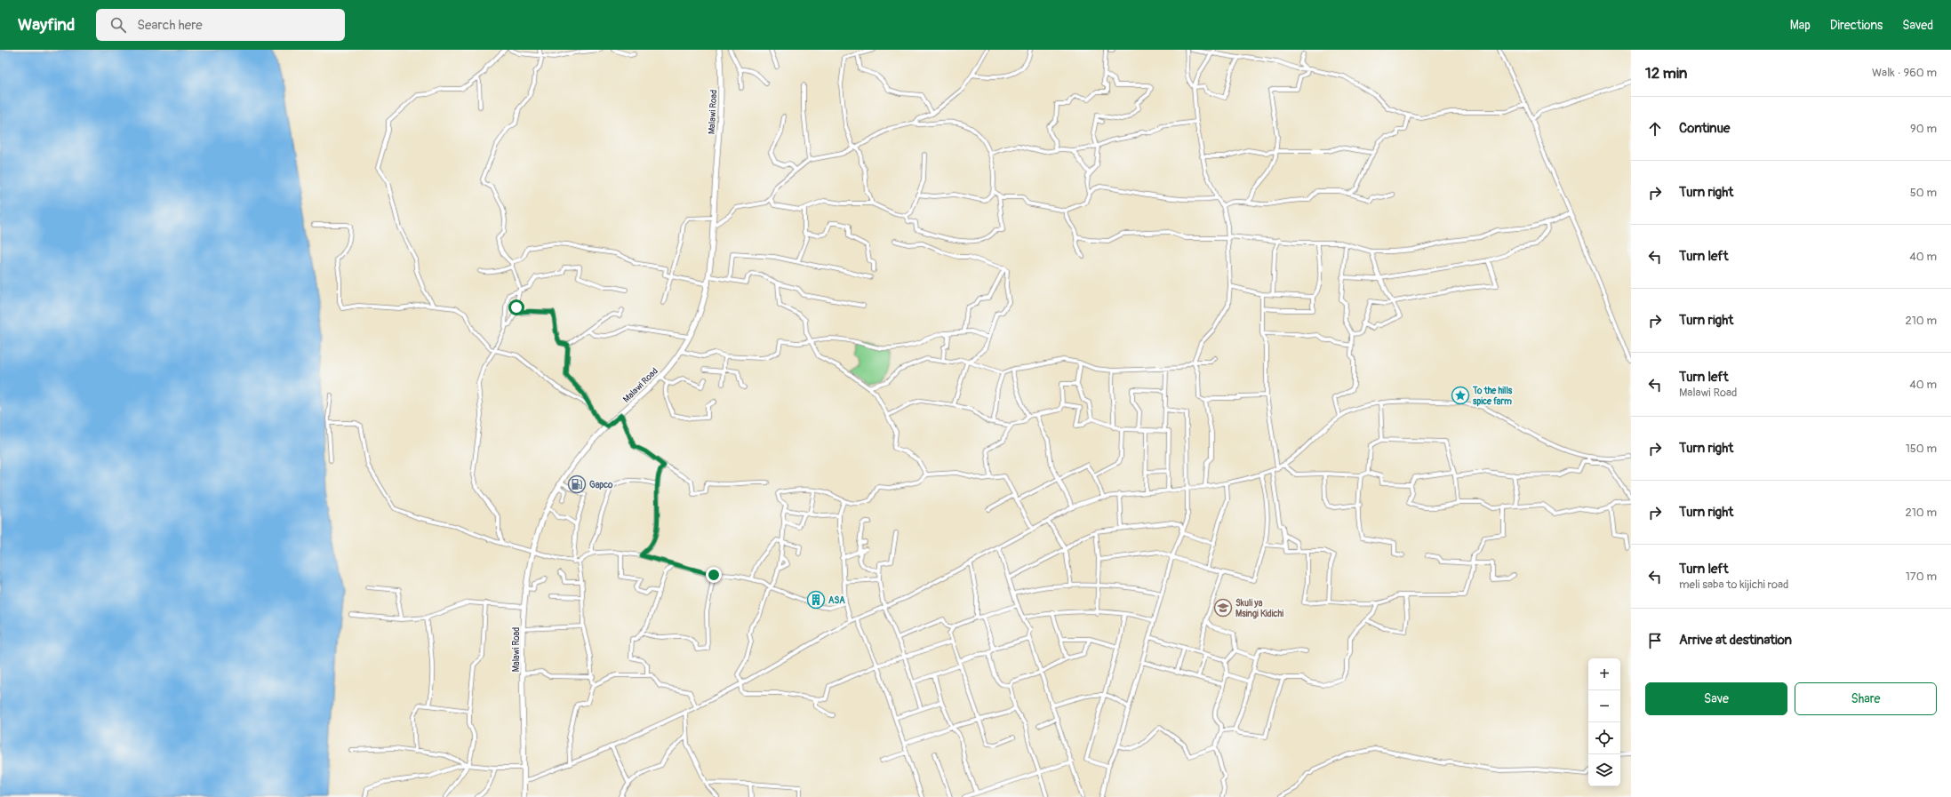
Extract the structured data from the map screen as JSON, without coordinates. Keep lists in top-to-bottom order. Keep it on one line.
{"streets":{"main road":["Malawi Road"]},"places":{"place":["To the hills spice farm"],"fuel station":["Gapco"],"building":["ASA"],"school or university":["Skuli ya Msingi Kidichi"]},"page":{"header":"Wayfind","search":"Search here","nav":["Map","Directions","Saved"],"heading":["12 min","Walk · 960 m"],"list":[["Continue","90 m"],["Turn right","50 m"],["Turn left","40 m"],["Turn right","210 m"],["Turn left","Malawi Road","40 m"],["Turn right","150 m"],["Turn right","210 m"],["Turn left","meli saba to kijichi road","170 m"],"Arrive at destination"],"map_buttons":["+","−"],"buttons":["Save","Share"]}}
